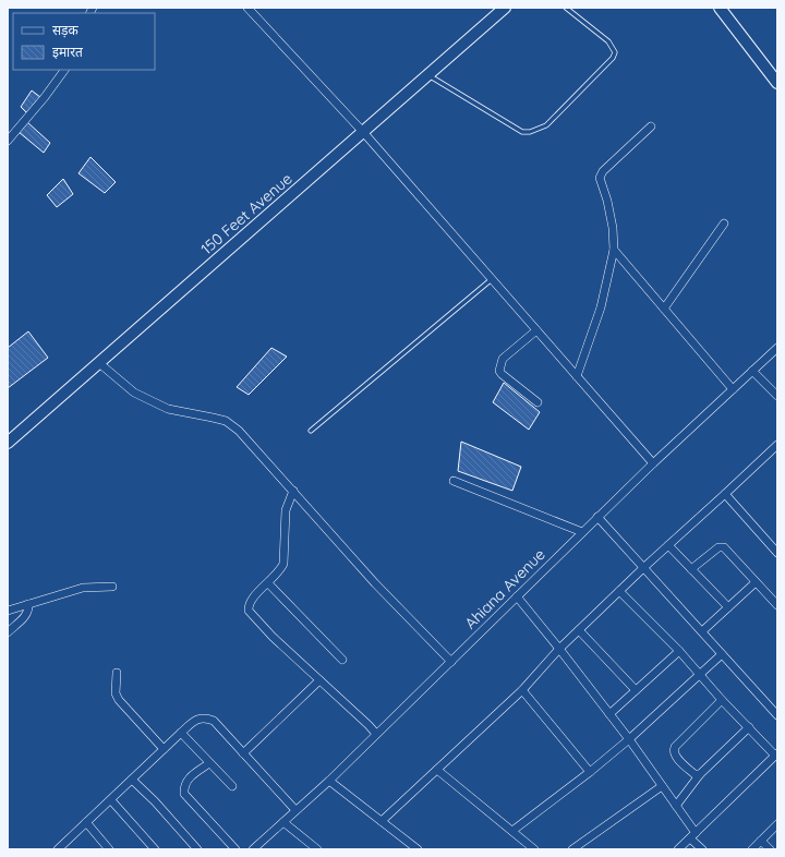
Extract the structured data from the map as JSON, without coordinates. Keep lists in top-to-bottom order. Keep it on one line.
{"streets":{"street":["150 Feet Avenue","Ahiana Avenue"]},"legend":["सड़क","इमारत"]}
